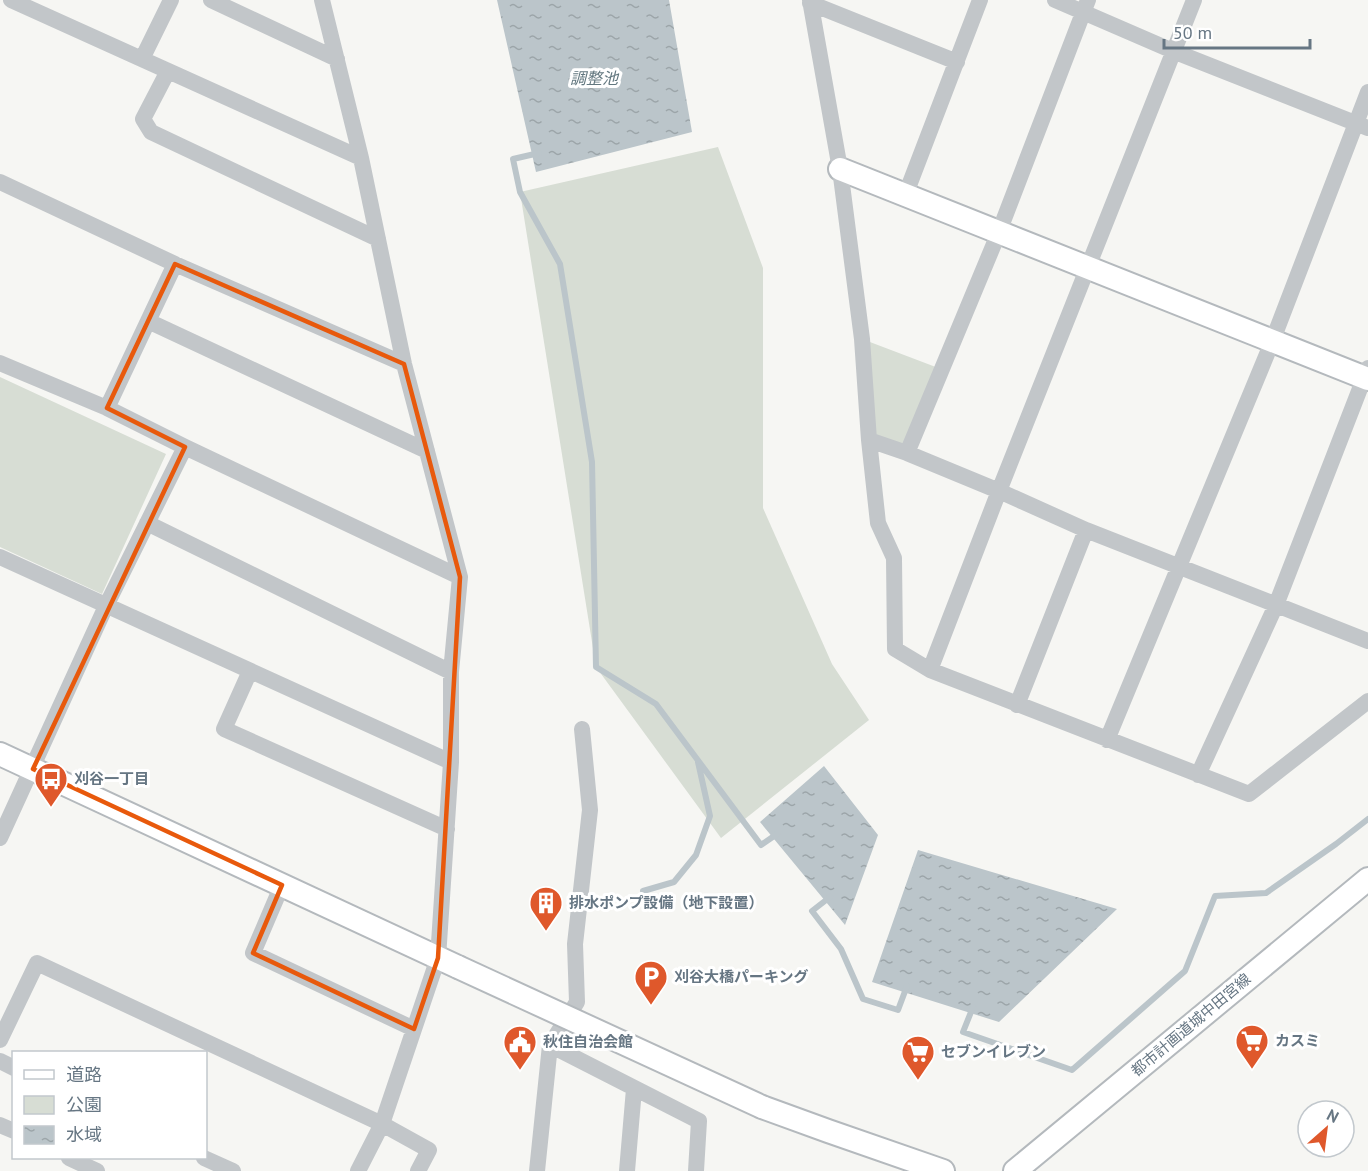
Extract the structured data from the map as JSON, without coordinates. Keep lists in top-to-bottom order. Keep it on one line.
{"streets":{"street":["都市計画道城中田宮線"]},"water":["調整池"],"places":{"bus stop":["刈谷一丁目"],"building":["排水ポンプ設備（地下設置）"],"parking":["刈谷大橋パーキング"],"supermarket":["カスミ","セブンイレブン"],"public building":["秋住自治会館"]},"legend":["道路","公園","水域"],"scale_bar":"50 m","north":"top right"}
